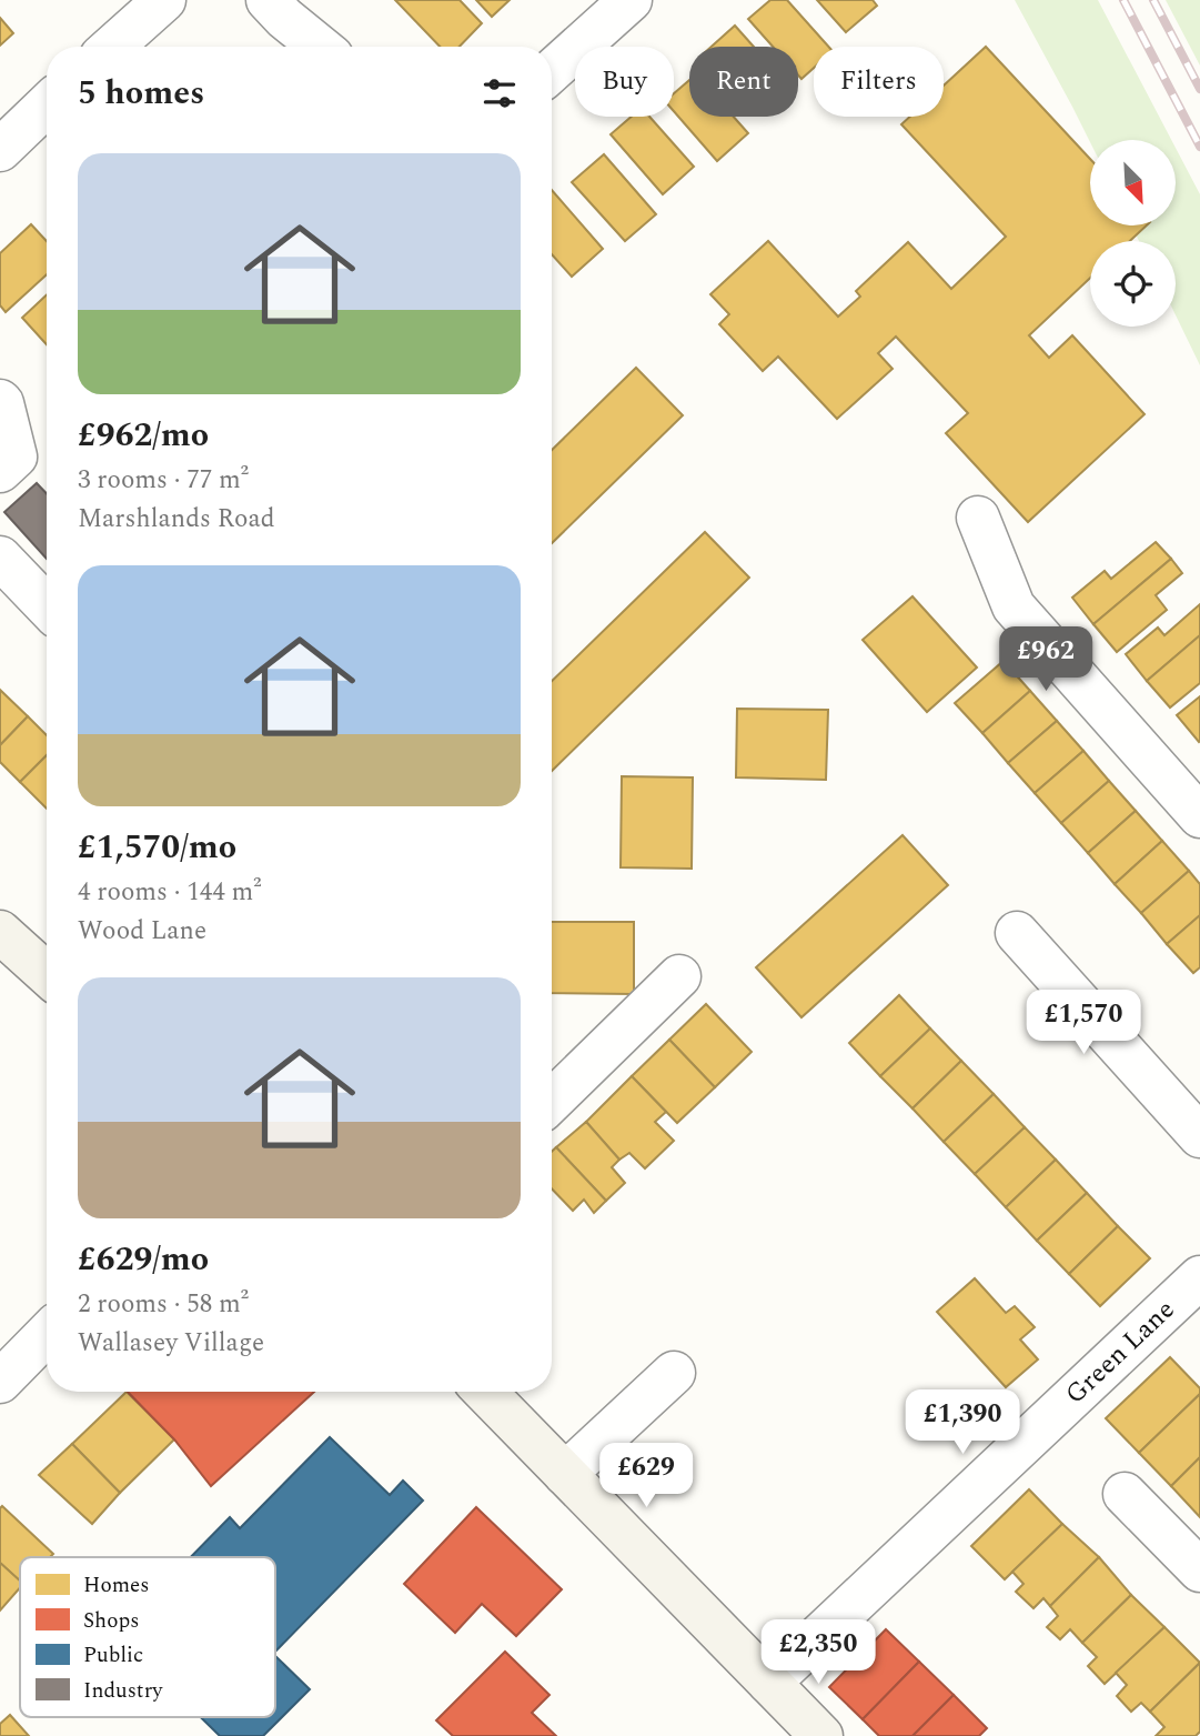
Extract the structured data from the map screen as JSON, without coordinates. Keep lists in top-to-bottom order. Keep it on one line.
{"streets":{"street":["Green Lane"]},"legend":["Homes","Shops","Public","Industry"],"north":"bottom right","page":{"chip":["Buy","Rent","Filters"],"heading":"5 homes","list":[{"name":"£962/mo","note":"3 rooms · 77 m² · Marshlands Road"},{"name":"£1,570/mo","note":"4 rooms · 144 m² · Wood Lane"},{"name":"£629/mo","note":"2 rooms · 58 m² · Wallasey Village"}],"price":["£962","£1,570","£1,390","£629","£2,350"]}}
